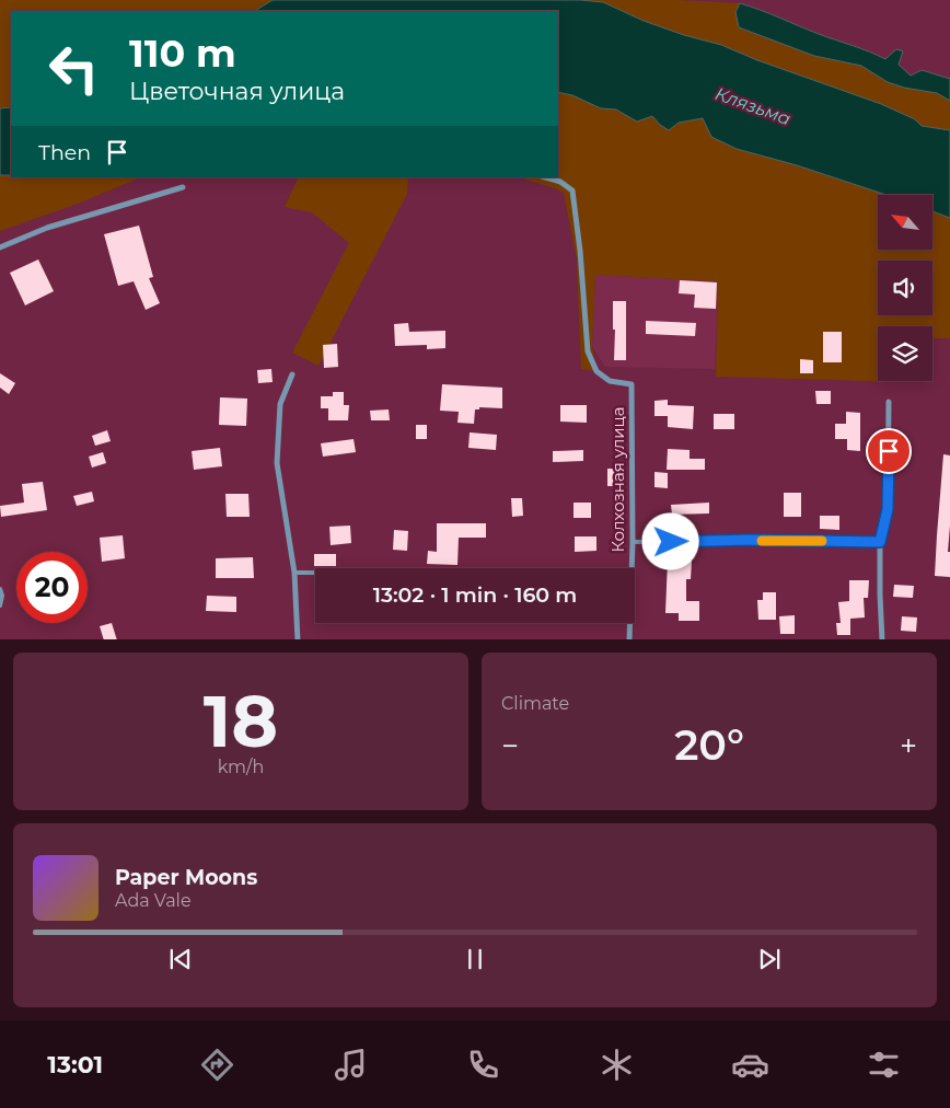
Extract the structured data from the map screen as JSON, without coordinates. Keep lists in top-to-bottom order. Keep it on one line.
{"streets":{"street":["Колхозная улица"]},"water":["Клязьма"],"north":"top left","page":{"turn":["110 m","Цветочная улица"],"then":"Then","limit":"20","trip":"13:02 · 1 min · 160 m","tile":[["18","km/h"],"Climate"],"heat":["−","20°","+"],"song":["Paper Moons","Ada Vale"],"tabs":"13:01"}}
